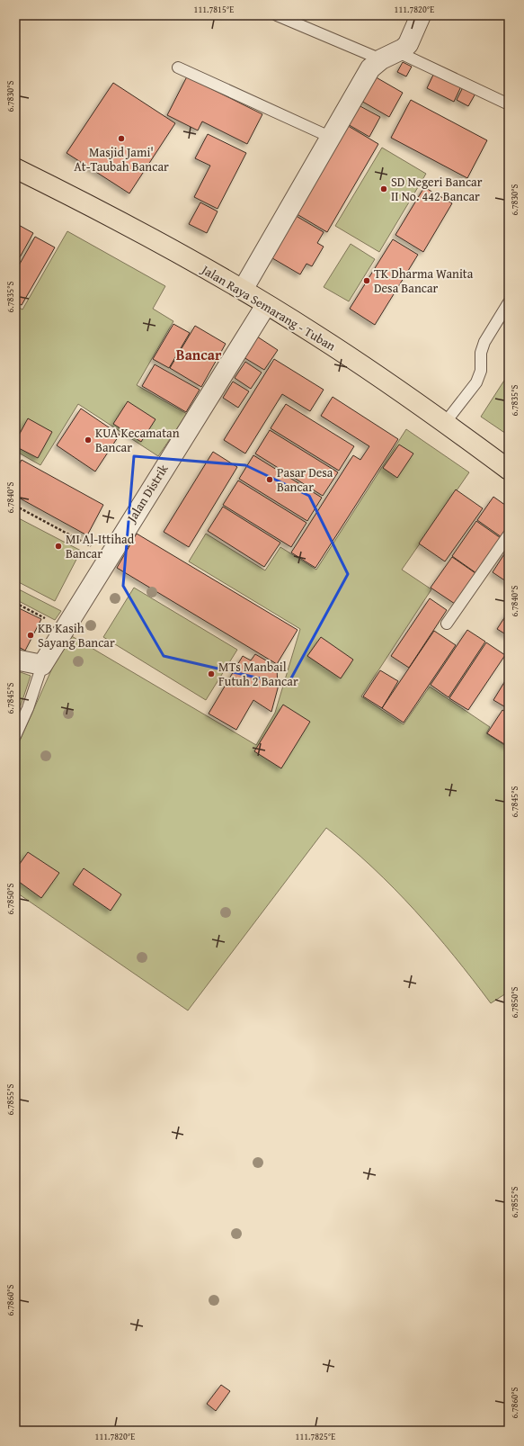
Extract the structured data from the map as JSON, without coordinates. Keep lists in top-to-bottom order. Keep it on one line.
{"streets":{"highway":["Jalan Raya Semarang - Tuban"],"street":["Jalan Distrik"]},"crossings":[["Jalan Raya Semarang - Tuban","Jalan Distrik"]],"districts":["Bancar"],"places":["Masjid Jami' At-Taubah Bancar","SD Negeri Bancar II No. 442 Bancar","TK Dharma Wanita Desa Bancar","KUA Kecamatan Bancar","Pasar Desa Bancar","MI Al-Ittihad Bancar","KB Kasih Sayang Bancar","MTs Manbail Futuh 2 Bancar"],"coordinates":["111.7815°E","111.7820°E","6.7830°S","6.7835°S","6.7840°S","6.7845°S","6.7850°S","6.7855°S","6.7860°S","111.7825°E"]}
